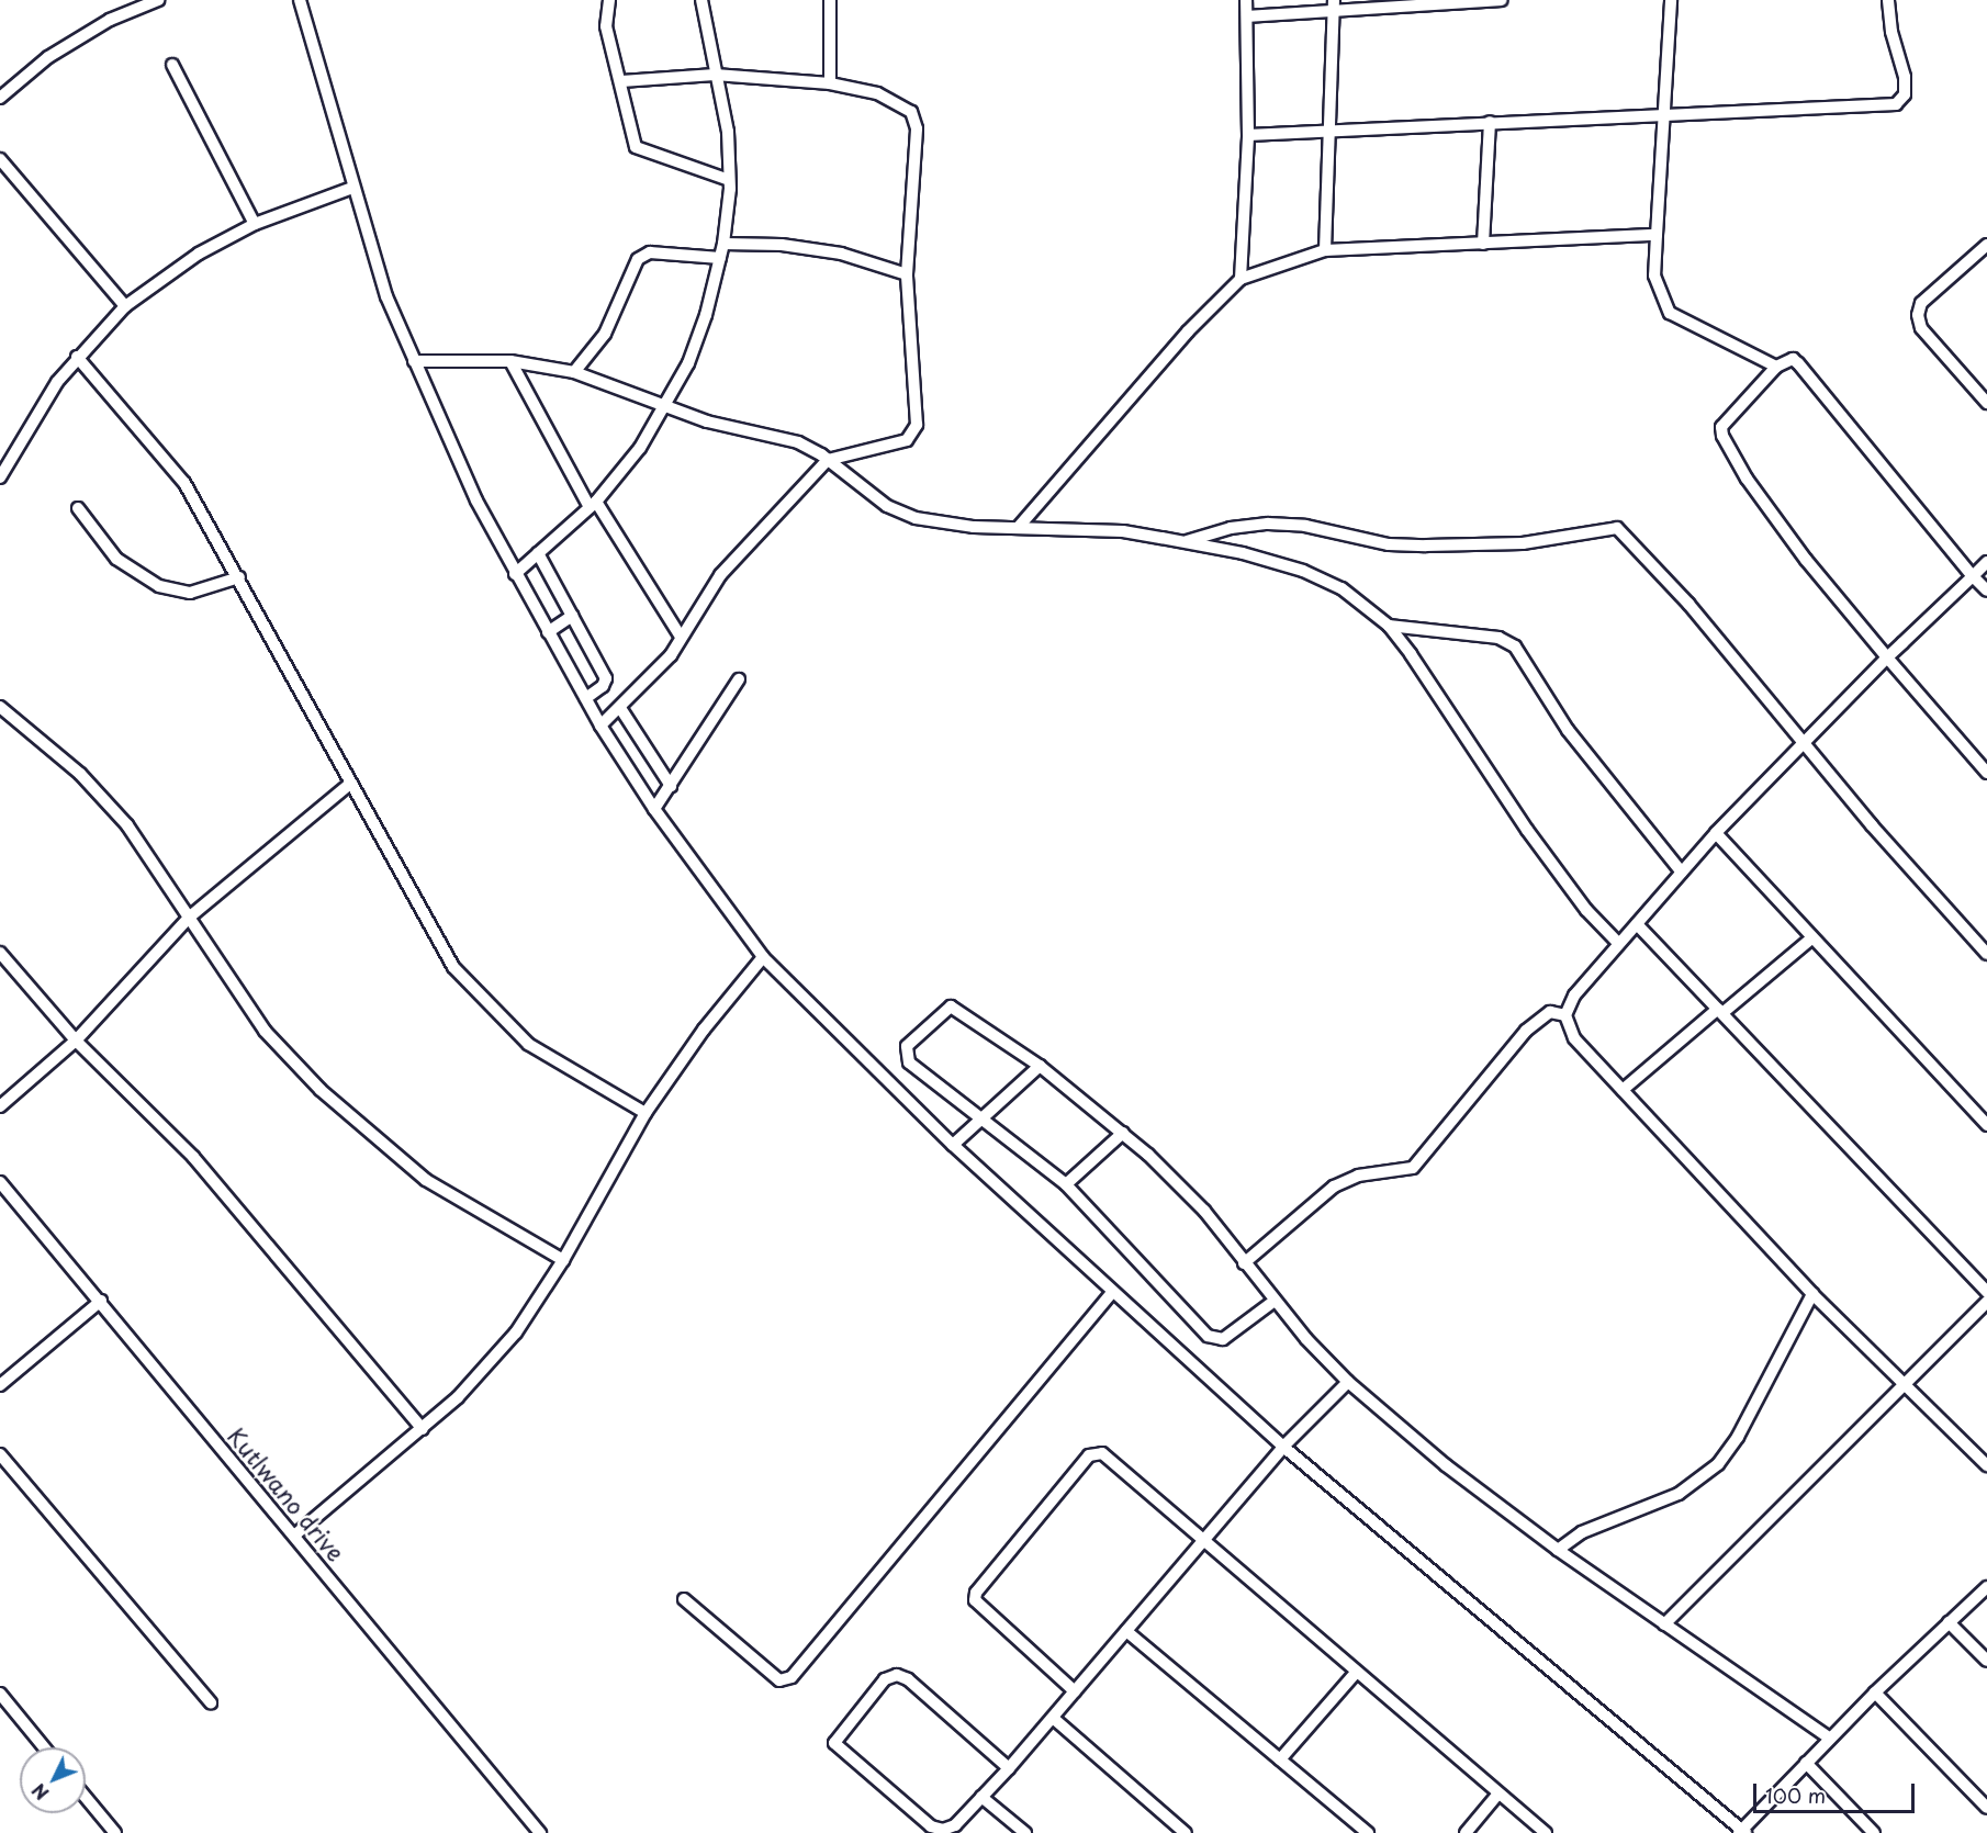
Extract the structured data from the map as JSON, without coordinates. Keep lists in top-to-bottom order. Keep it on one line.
{"streets":{"street":["Kutlwano drive"]},"scale_bar":"100 m","north":"bottom left"}
